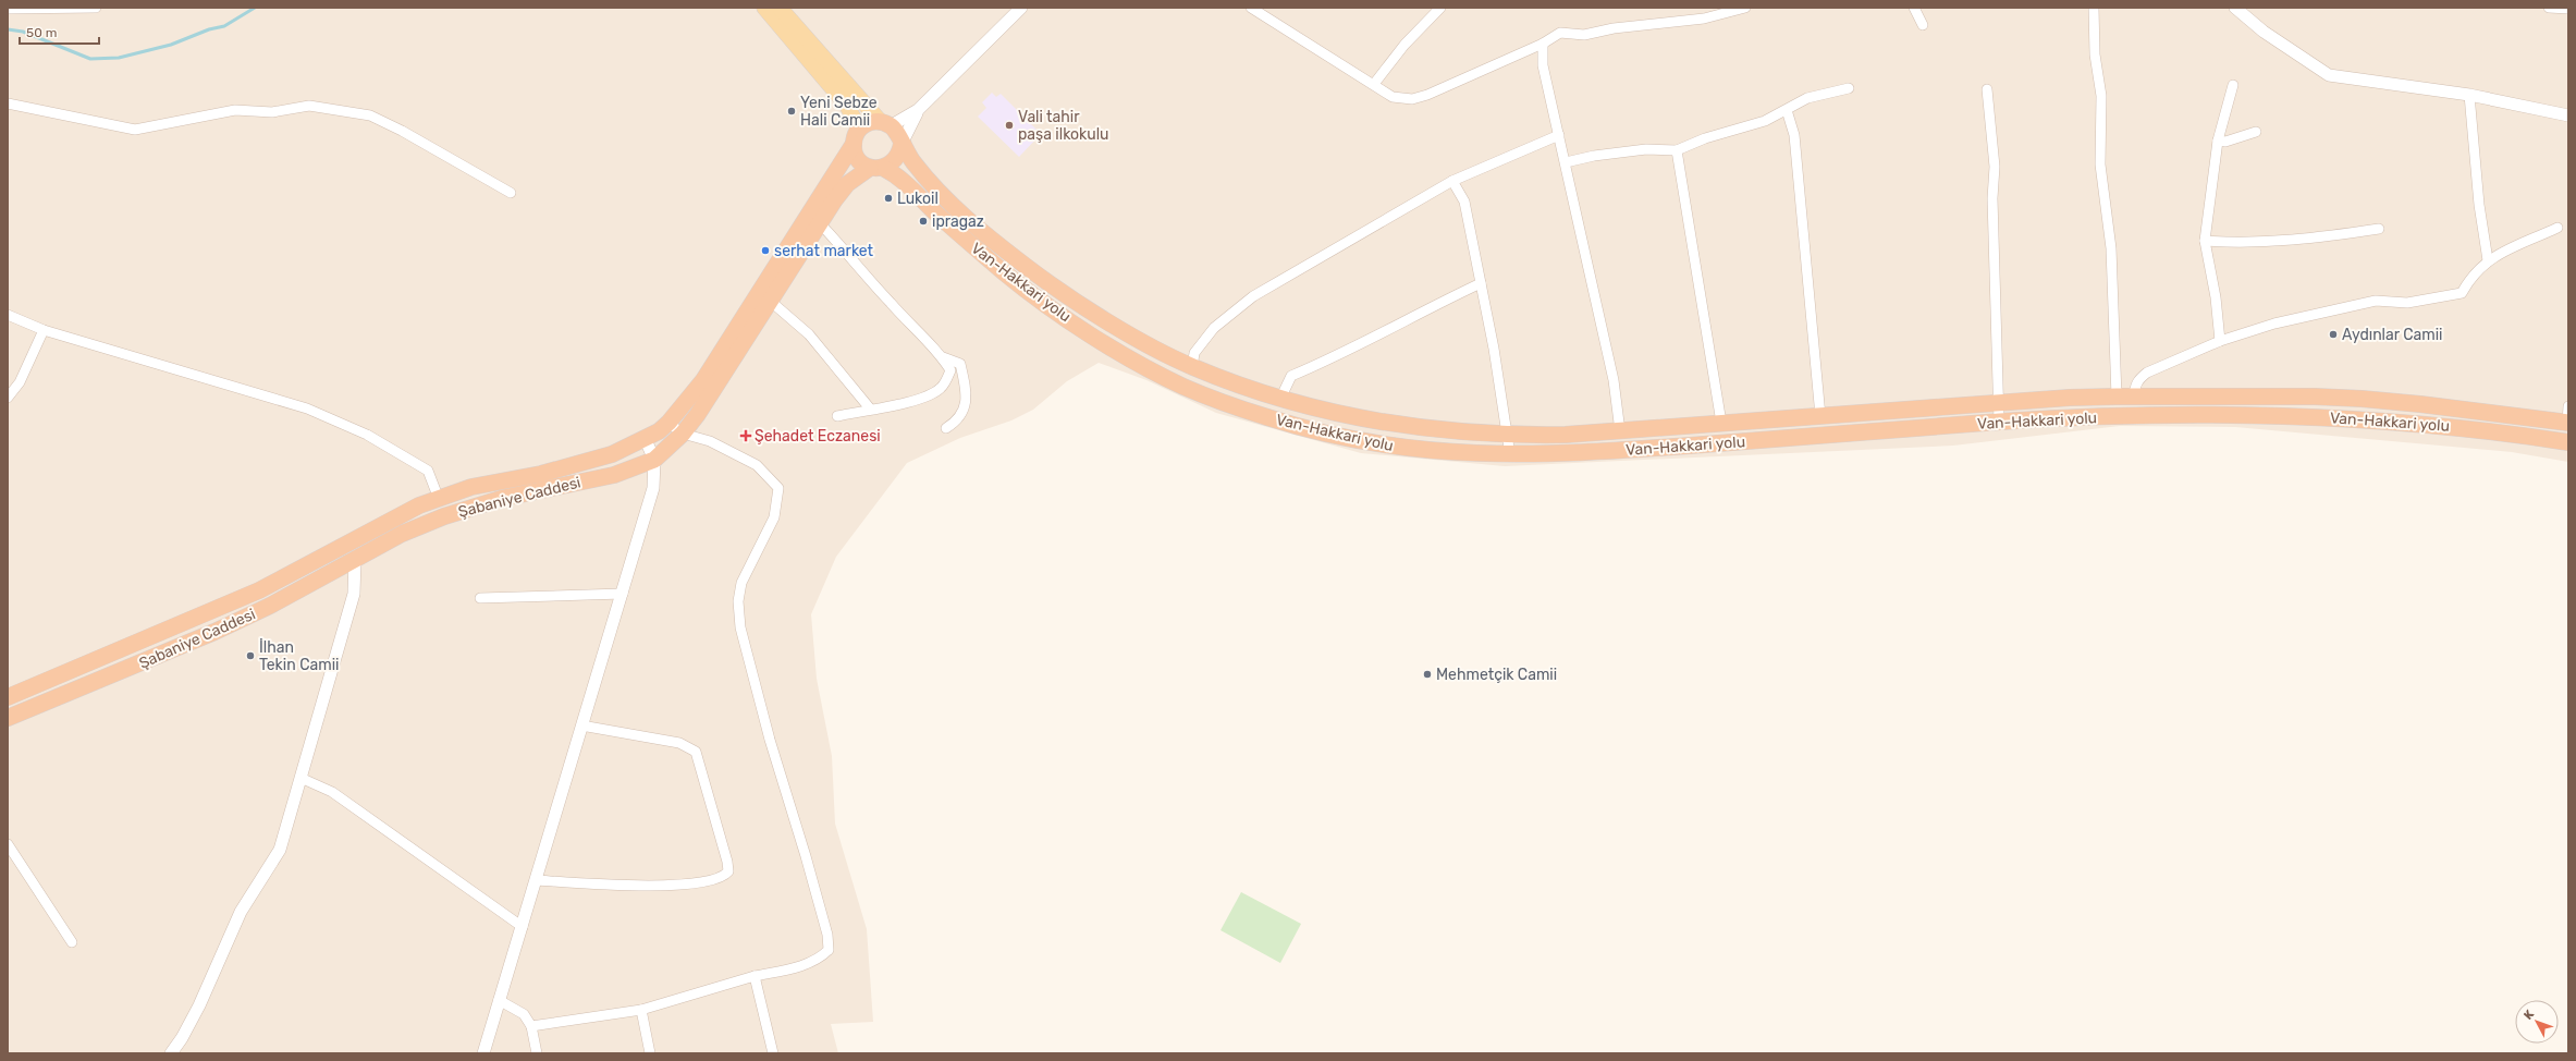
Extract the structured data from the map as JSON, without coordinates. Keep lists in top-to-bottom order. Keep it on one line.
{"streets":{"highway":["Van-Hakkari yolu","Şabaniye Caddesi"]},"crossings":[["Van-Hakkari yolu","Şabaniye Caddesi"]],"places":{"other":["Yeni Sebze Hali Camii","Vali tahir paşa ilkokulu","Lukoil","ipragaz","serhat market","Aydınlar Camii","İlhan Tekin Camii","Mehmetçik Camii"],"health":["Şehadet Eczanesi"]},"scale_bar":"50 m","north":"top left"}
